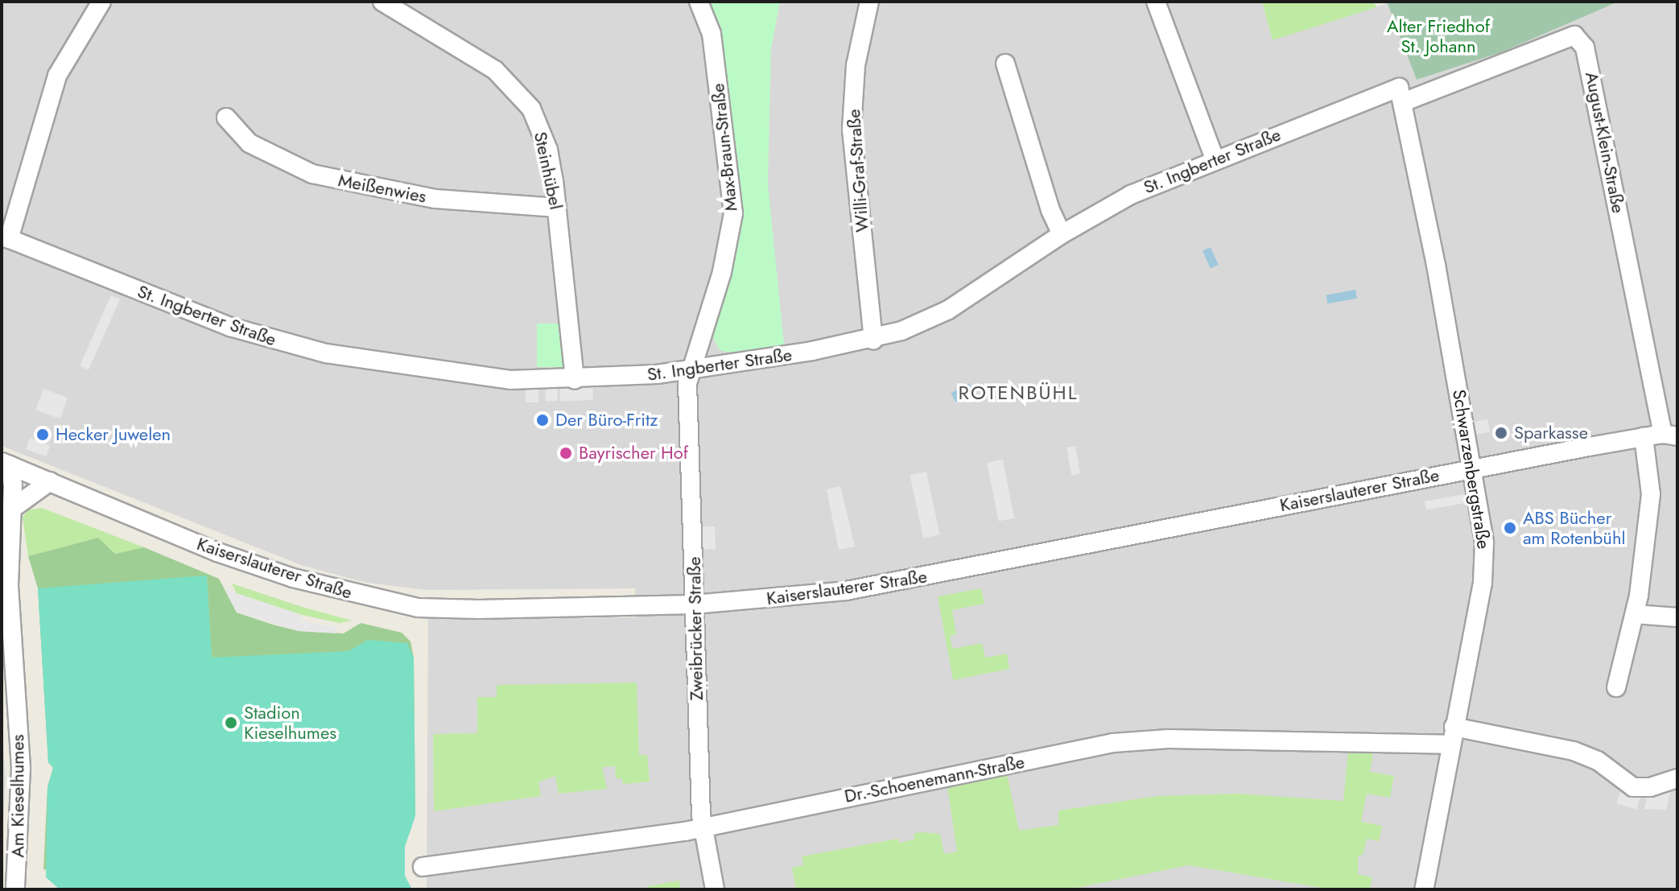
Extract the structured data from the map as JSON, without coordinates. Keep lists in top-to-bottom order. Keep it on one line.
{"streets":{"street":["August-Klein-Straße","Max-Braun-Straße","St. Ingberter Straße","Steinhübel","Willi-Graf-Straße","Meißenwies","Schwarzenbergstraße","Kaiserslauterer Straße","Zweibrücker Straße","Dr.-Schoenemann-Straße","Am Kieselhumes"]},"crossings":[["August-Klein-Straße","St. Ingberter Straße"],["August-Klein-Straße","Schwarzenbergstraße"],["August-Klein-Straße","Kaiserslauterer Straße"],["Max-Braun-Straße","St. Ingberter Straße"],["Max-Braun-Straße","Zweibrücker Straße"],["St. Ingberter Straße","Steinhübel"],["St. Ingberter Straße","Willi-Graf-Straße"],["St. Ingberter Straße","Schwarzenbergstraße"],["St. Ingberter Straße","Zweibrücker Straße"],["Steinhübel","Meißenwies"],["Schwarzenbergstraße","Kaiserslauterer Straße"],["Schwarzenbergstraße","Dr.-Schoenemann-Straße"],["Kaiserslauterer Straße","Zweibrücker Straße"],["Kaiserslauterer Straße","Am Kieselhumes"],["Zweibrücker Straße","Dr.-Schoenemann-Straße"]],"districts":["ROTENBÜHL"],"parks":["Alter Friedhof St. Johann"],"places":["Der Büro-Fritz","Sparkasse","Hecker Juwelen","Bayrischer Hof","ABS Bücher am Rotenbühl","Stadion Kieselhumes"]}
